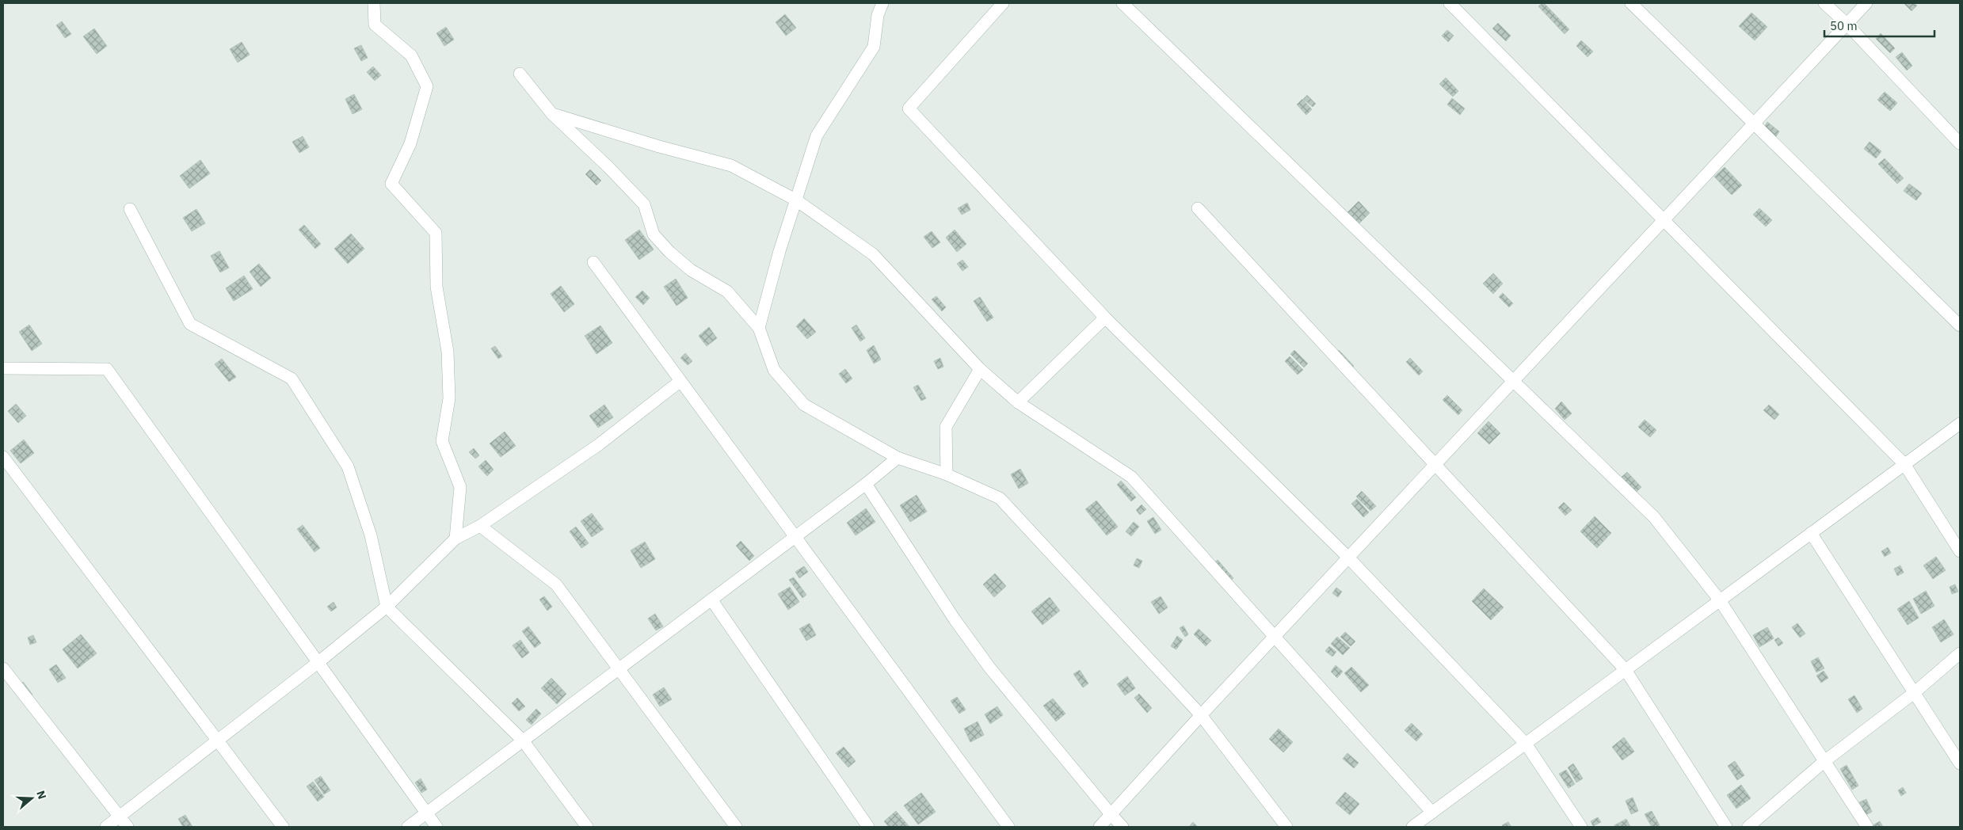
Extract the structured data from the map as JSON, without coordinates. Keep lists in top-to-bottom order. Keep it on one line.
{"scale_bar":"50 m","north":"right"}
